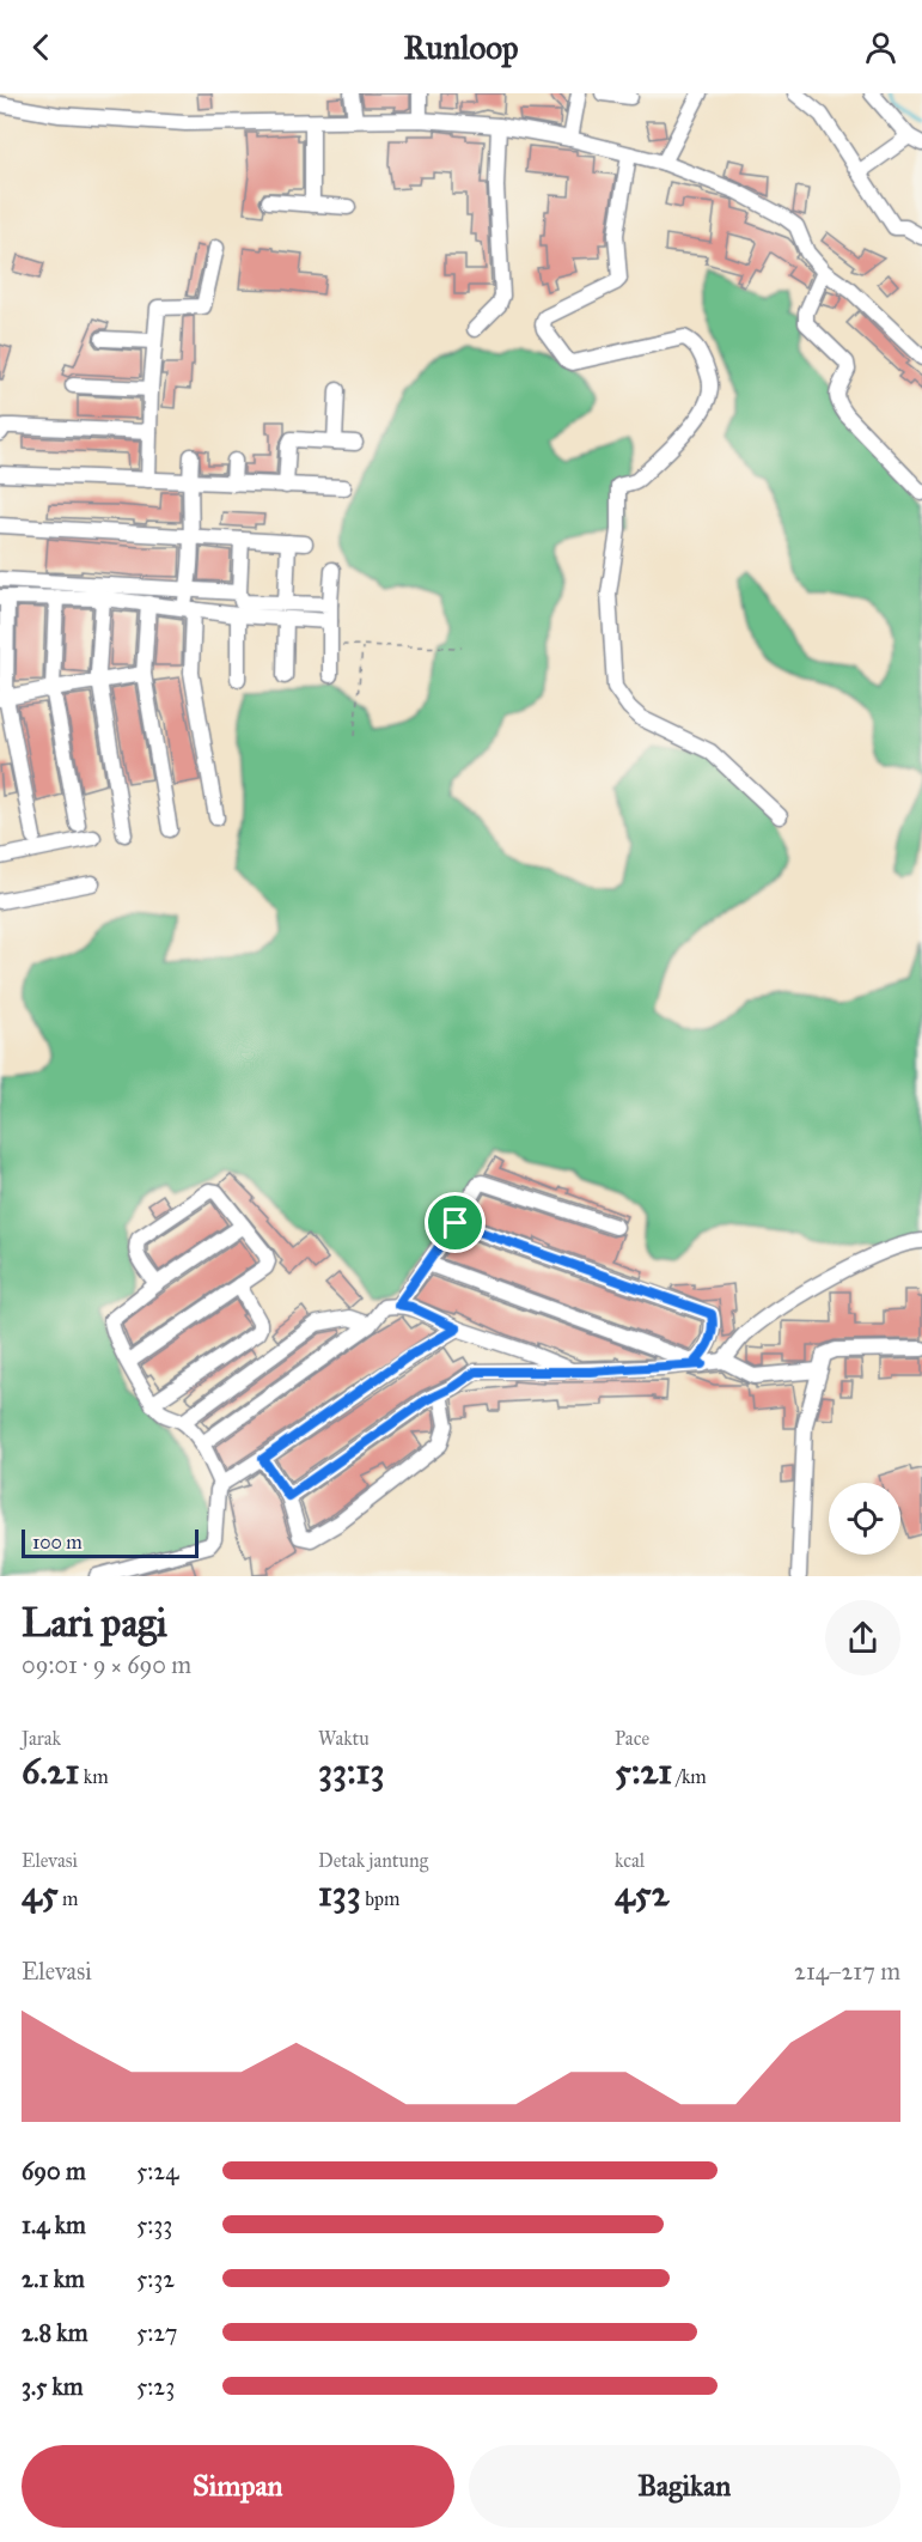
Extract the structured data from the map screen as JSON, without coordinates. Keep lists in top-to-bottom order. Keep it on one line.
{"scale_bar":"100 m","page":{"header":"Runloop","scale":"100 m","heading":["Lari pagi","09:01 · 9 × 690 m"],"stats":[["Jarak","6.21 km"],["Waktu","33:13"],["Pace","5:21 /km"],["Elevasi","45 m"],["Detak jantung","133 bpm"],["kcal","452"]],"chart":["Elevasi","214–217 m"],"list":[{"name":"690 m","note":"5:24"},{"name":"1.4 km","note":"5:33"},{"name":"2.1 km","note":"5:32"},{"name":"2.8 km","note":"5:27"},{"name":"3.5 km","note":"5:23"}],"buttons":["Simpan","Bagikan"]}}
